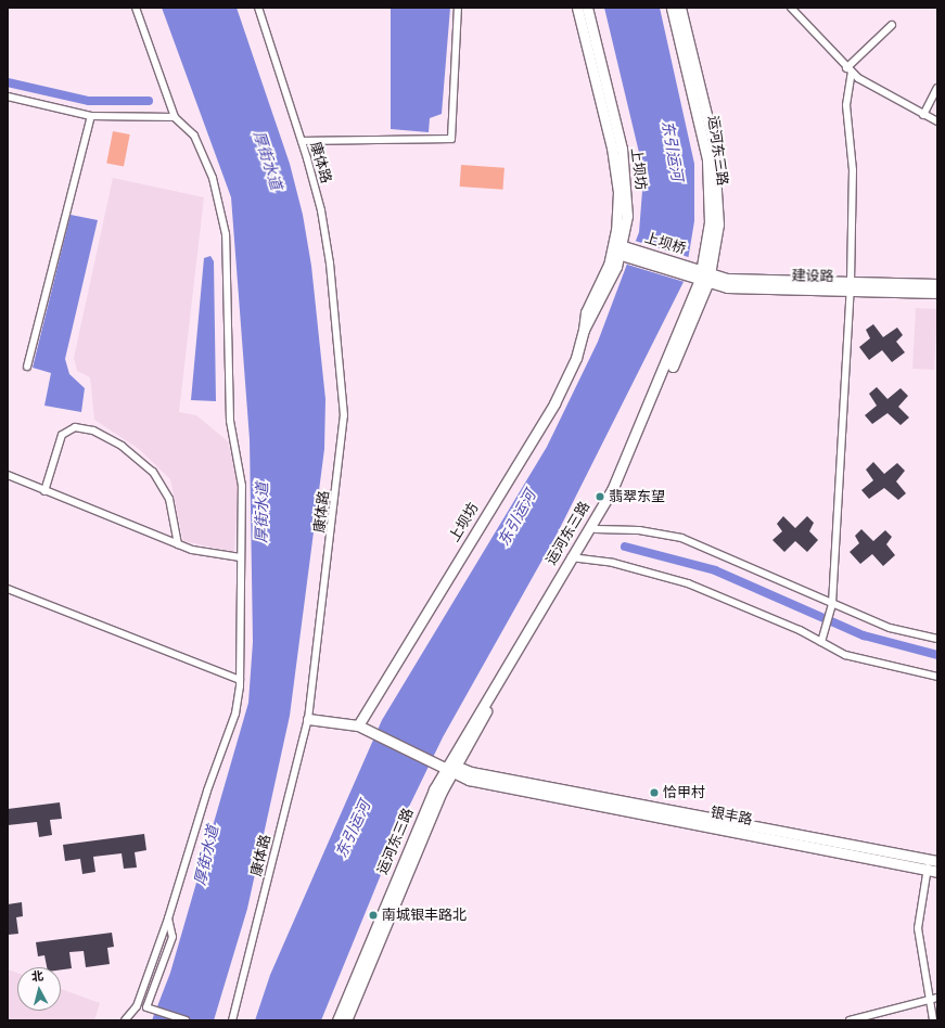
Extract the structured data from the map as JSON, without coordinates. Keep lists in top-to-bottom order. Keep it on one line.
{"streets":{"street":["运河东三路","康体路","上坝坊","上坝桥","建设路","银丰路"]},"crossings":[["运河东三路","建设路"],["运河东三路","银丰路"],["康体路","银丰路"],["上坝坊","上坝桥"],["上坝坊","银丰路"],["上坝桥","建设路"]],"water":["东引运河","厚街水道"],"places":["翡翠东望","恰甲村","南城银丰路北"],"north":"top"}
